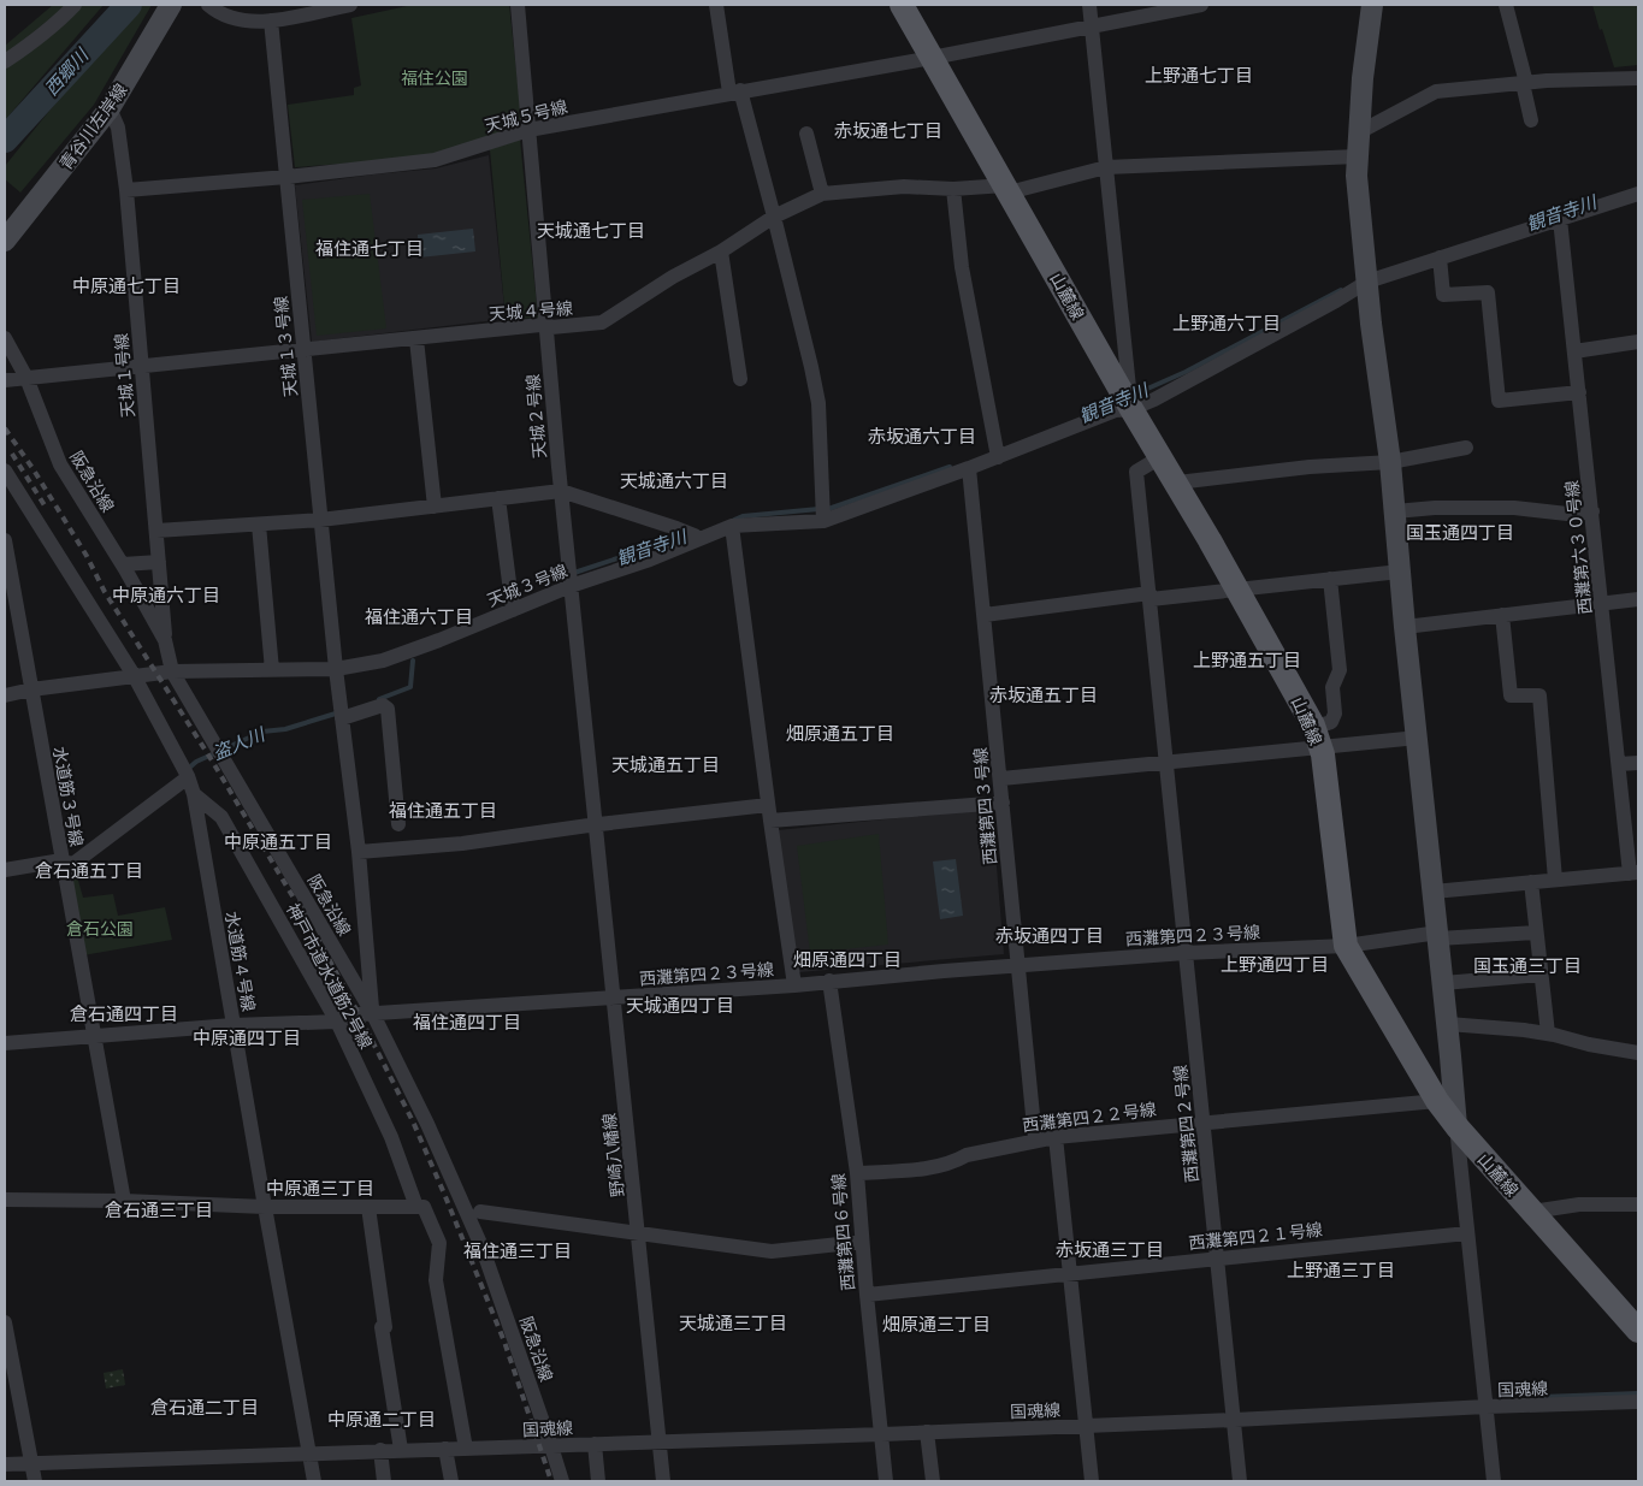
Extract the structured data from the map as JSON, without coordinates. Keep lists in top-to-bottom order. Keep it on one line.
{"streets":{"main road":["山麓線"],"street":["天城５号線","青谷川左岸線","天城４号線","天城１３号線","天城１号線","天城２号線","阪急沿線","西灘第六３０号線","天城３号線","水道筋３号線","西灘第四３号線","西灘第四２３号線","水道筋４号線","神戸市道水道筋2号線","西灘第四２２号線","西灘第四２号線","野崎八幡線","西灘第四６号線","西灘第四２１号線","国魂線"]},"crossings":[["天城５号線","山麓線"],["天城５号線","天城１３号線"],["天城５号線","天城１号線"],["天城５号線","天城２号線"],["青谷川左岸線","天城１号線"],["山麓線","天城４号線"],["山麓線","天城３号線"],["山麓線","西灘第四２３号線"],["山麓線","西灘第四２２号線"],["山麓線","西灘第四２号線"],["天城４号線","天城１３号線"],["天城４号線","天城１号線"],["天城４号線","天城２号線"],["天城４号線","阪急沿線"],["天城１３号線","阪急沿線"],["天城１３号線","天城３号線"],["天城１３号線","西灘第四２３号線"],["天城１号線","阪急沿線"],["天城２号線","天城３号線"],["天城２号線","野崎八幡線"],["阪急沿線","天城３号線"],["阪急沿線","西灘第四２３号線"],["阪急沿線","国魂線"],["西灘第六３０号線","天城３号線"],["天城３号線","水道筋３号線"],["天城３号線","西灘第四３号線"],["天城３号線","神戸市道水道筋2号線"],["水道筋３号線","西灘第四２３号線"],["西灘第四３号線","西灘第四２３号線"],["西灘第四３号線","西灘第四２２号線"],["西灘第四２３号線","水道筋４号線"],["西灘第四２３号線","神戸市道水道筋2号線"],["西灘第四２３号線","西灘第四２号線"],["西灘第四２３号線","野崎八幡線"],["西灘第四２３号線","西灘第四６号線"],["水道筋４号線","神戸市道水道筋2号線"],["水道筋４号線","国魂線"],["神戸市道水道筋2号線","国魂線"],["西灘第四２２号線","西灘第四２号線"],["西灘第四２２号線","西灘第四６号線"],["西灘第四２号線","西灘第四２１号線"],["西灘第四２号線","国魂線"],["野崎八幡線","国魂線"],["西灘第四６号線","西灘第四２１号線"],["西灘第四６号線","国魂線"]],"districts":["上野通七丁目","赤坂通七丁目","天城通七丁目","福住通七丁目","中原通七丁目","上野通六丁目","赤坂通六丁目","天城通六丁目","国玉通四丁目","中原通六丁目","福住通六丁目","上野通五丁目","赤坂通五丁目","畑原通五丁目","天城通五丁目","福住通五丁目","中原通五丁目","倉石通五丁目","赤坂通四丁目","畑原通四丁目","上野通四丁目","国玉通三丁目","天城通四丁目","倉石通四丁目","福住通四丁目","中原通四丁目","中原通三丁目","倉石通三丁目","赤坂通三丁目","福住通三丁目","上野通三丁目","天城通三丁目","畑原通三丁目","倉石通二丁目","中原通二丁目"],"water":["西郷川","観音寺川","盗人川"],"parks":["福住公園","倉石公園"]}
